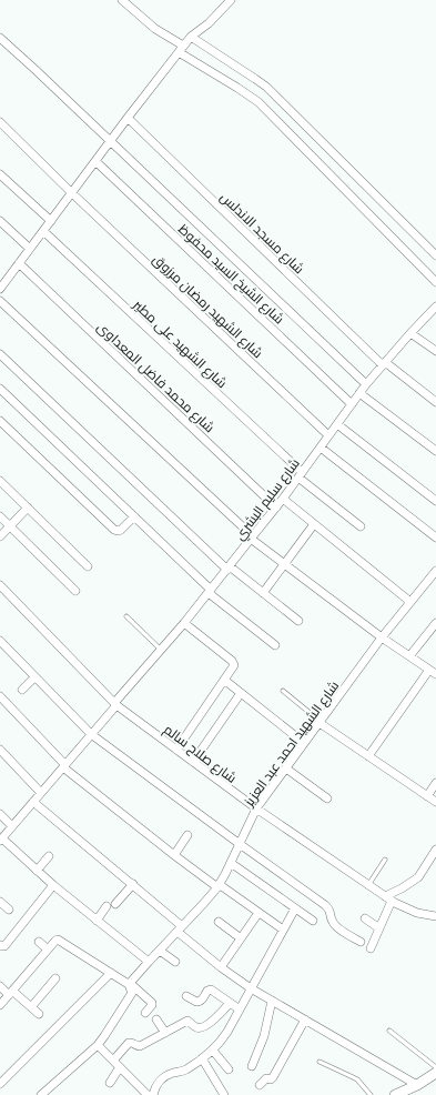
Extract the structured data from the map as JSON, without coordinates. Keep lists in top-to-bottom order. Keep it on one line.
{"streets":{"street":["شارع مسجد الاندلس","شارع الشيخ السيد محفوظ","شارع الشهيد رمضان مرزوق","شارع الشهيد على مطير","شارع محمد فاضل المعداوى","شارع سليم البشري","شارع الشهيد احمد عبد العزيز","شارع صلاح سالم"]},"crossings":[["شارع مسجد الاندلس","شارع سليم البشري"],["شارع الشيخ السيد محفوظ","شارع سليم البشري"],["شارع الشهيد رمضان مرزوق","شارع سليم البشري"],["شارع الشهيد على مطير","شارع سليم البشري"],["شارع محمد فاضل المعداوى","شارع سليم البشري"],["شارع سليم البشري","شارع صلاح سالم"],["شارع الشهيد احمد عبد العزيز","شارع صلاح سالم"]]}
